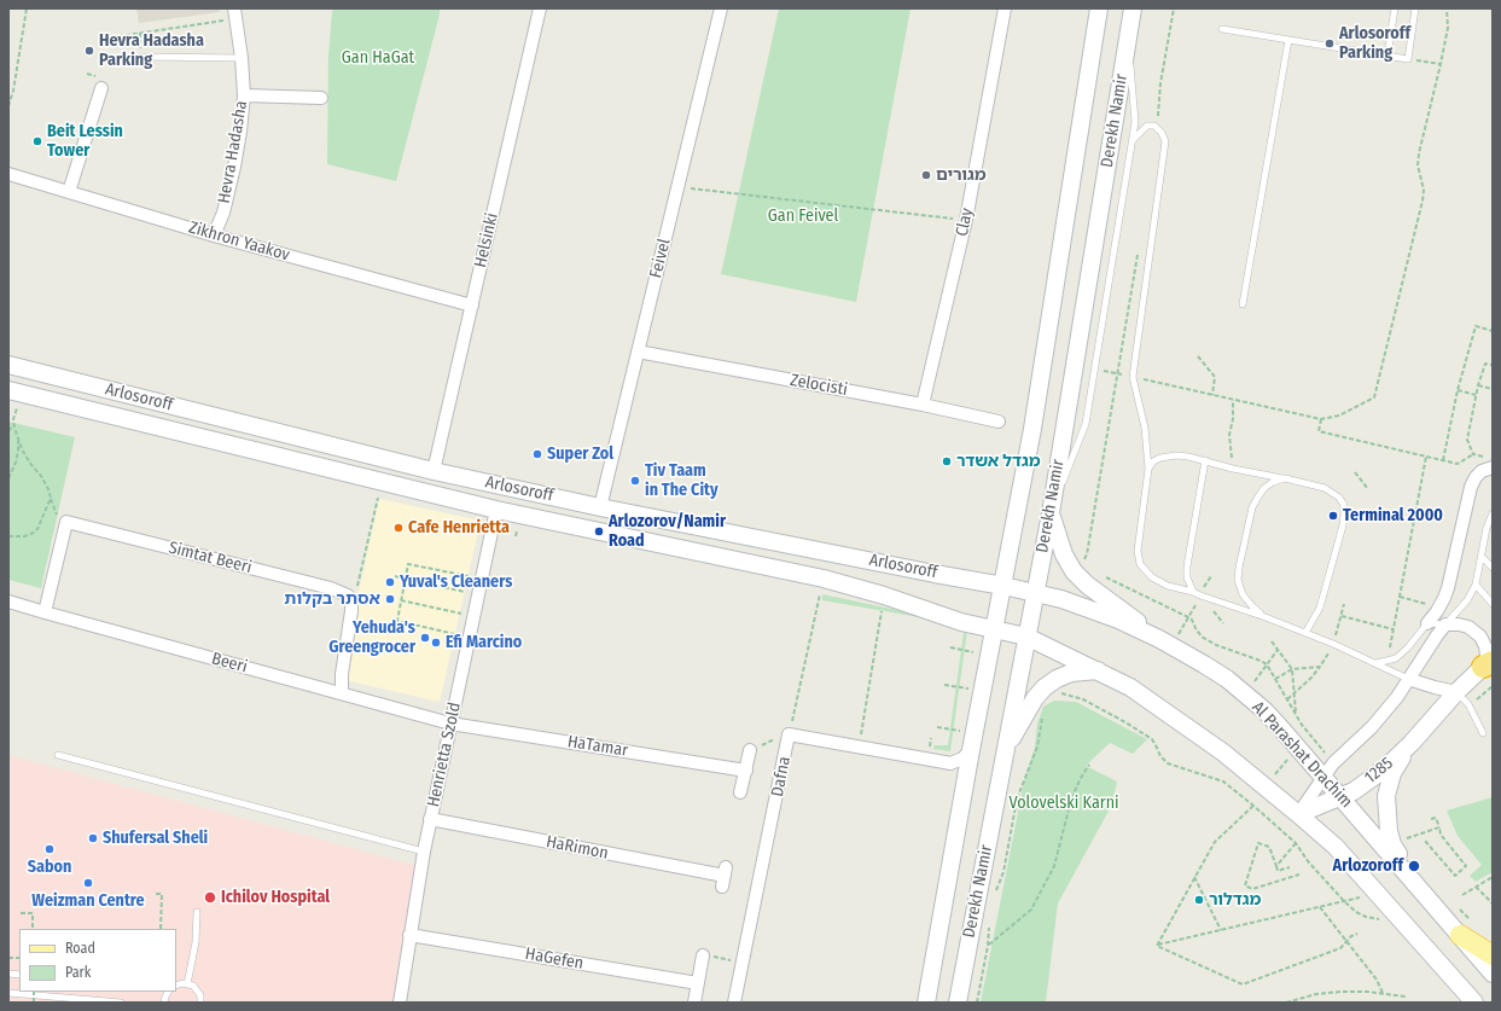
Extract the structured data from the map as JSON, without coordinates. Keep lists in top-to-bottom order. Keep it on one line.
{"streets":{"street":["Derekh Namir","Hevra Hadasha","Clay","Helsinki","Zikhron Yaakov","Feivel","Zelocisti","Arlosoroff","Simtat Beeri","Beeri","HaTamar","Henrietta Szold","Al Parashat Drachim","1285","Dafna","HaRimon","HaGefen"]},"crossings":[["Derekh Namir","Arlosoroff"],["Derekh Namir","Al Parashat Drachim"],["Derekh Namir","Dafna"],["Hevra Hadasha","Zikhron Yaakov"],["Clay","Zelocisti"],["Helsinki","Zikhron Yaakov"],["Helsinki","Arlosoroff"],["Feivel","Zelocisti"],["Feivel","Arlosoroff"],["Arlosoroff","Henrietta Szold"],["Arlosoroff","Al Parashat Drachim"],["Beeri","HaTamar"],["Beeri","Henrietta Szold"],["HaTamar","Henrietta Szold"],["Henrietta Szold","HaRimon"],["Henrietta Szold","HaGefen"],["Al Parashat Drachim","1285"]],"parks":["Gan HaGat","Gan Feivel","Volovelski Karni"],"places":["Arlosoroff Parking","Hevra Hadasha Parking","Beit Lessin Tower","מגורים","Super Zol","מגדל אשדר","Tiv Taam in The City","Terminal 2000","Cafe Henrietta","Arlozorov/Namir Road","Yuval's Cleaners","אסתר בקלות","Yehuda's Greengrocer","Efi Marcino","Shufersal Sheli","Sabon","Arlozoroff","Weizman Centre","Ichilov Hospital","מגדלור"],"legend":["Road","Park"]}
